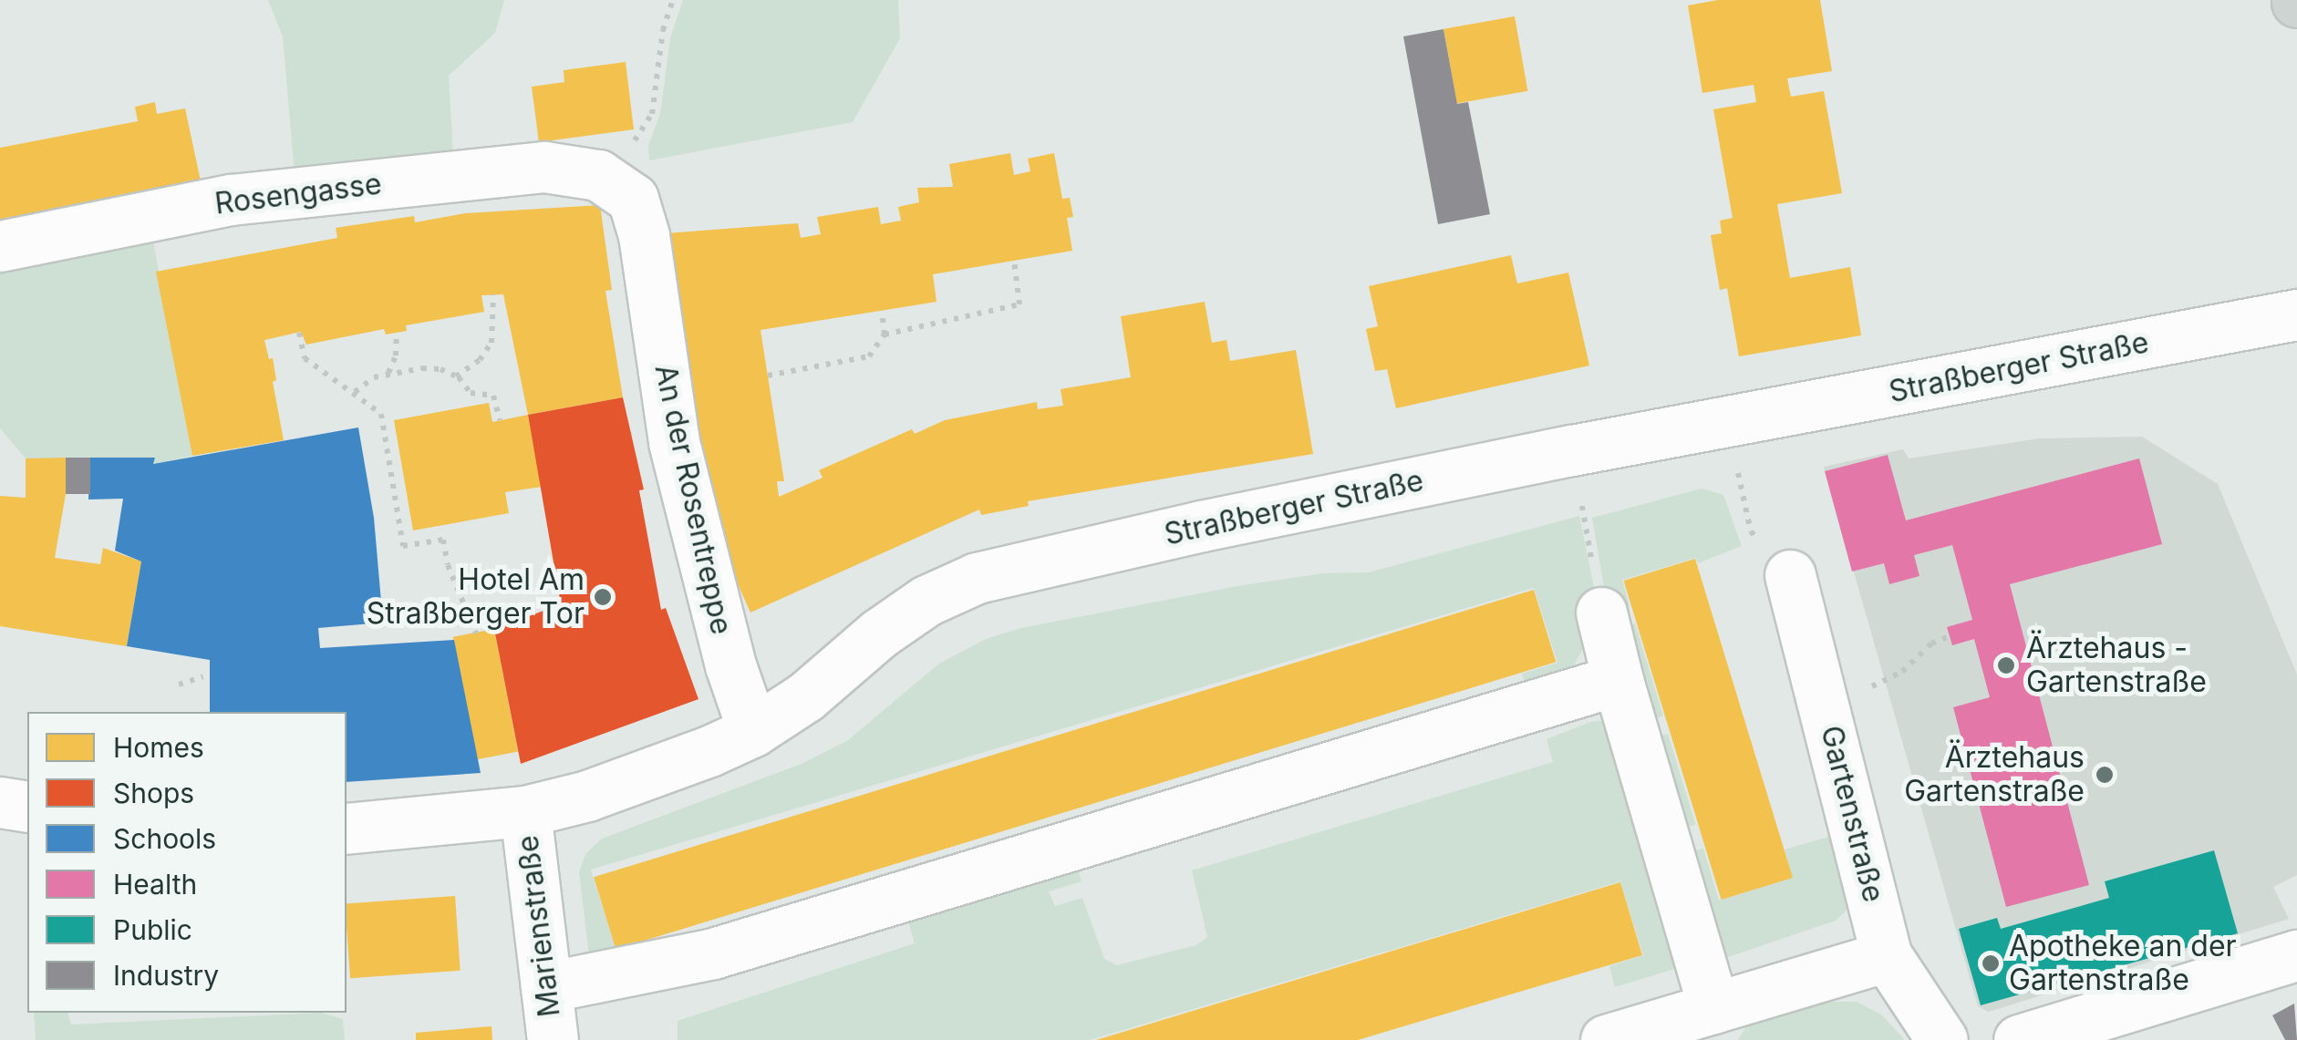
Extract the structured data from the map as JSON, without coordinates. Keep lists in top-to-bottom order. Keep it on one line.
{"streets":{"street":["Rosengasse","Straßberger Straße","An der Rosentreppe","Gartenstraße","Marienstraße"]},"crossings":[["Rosengasse","An der Rosentreppe"],["Straßberger Straße","An der Rosentreppe"],["Straßberger Straße","Marienstraße"]],"places":["Hotel Am Straßberger Tor","Ärztehaus - Gartenstraße","Ärztehaus Gartenstraße","Apotheke an der Gartenstraße"],"legend":["Homes","Shops","Schools","Health","Public","Industry"]}
